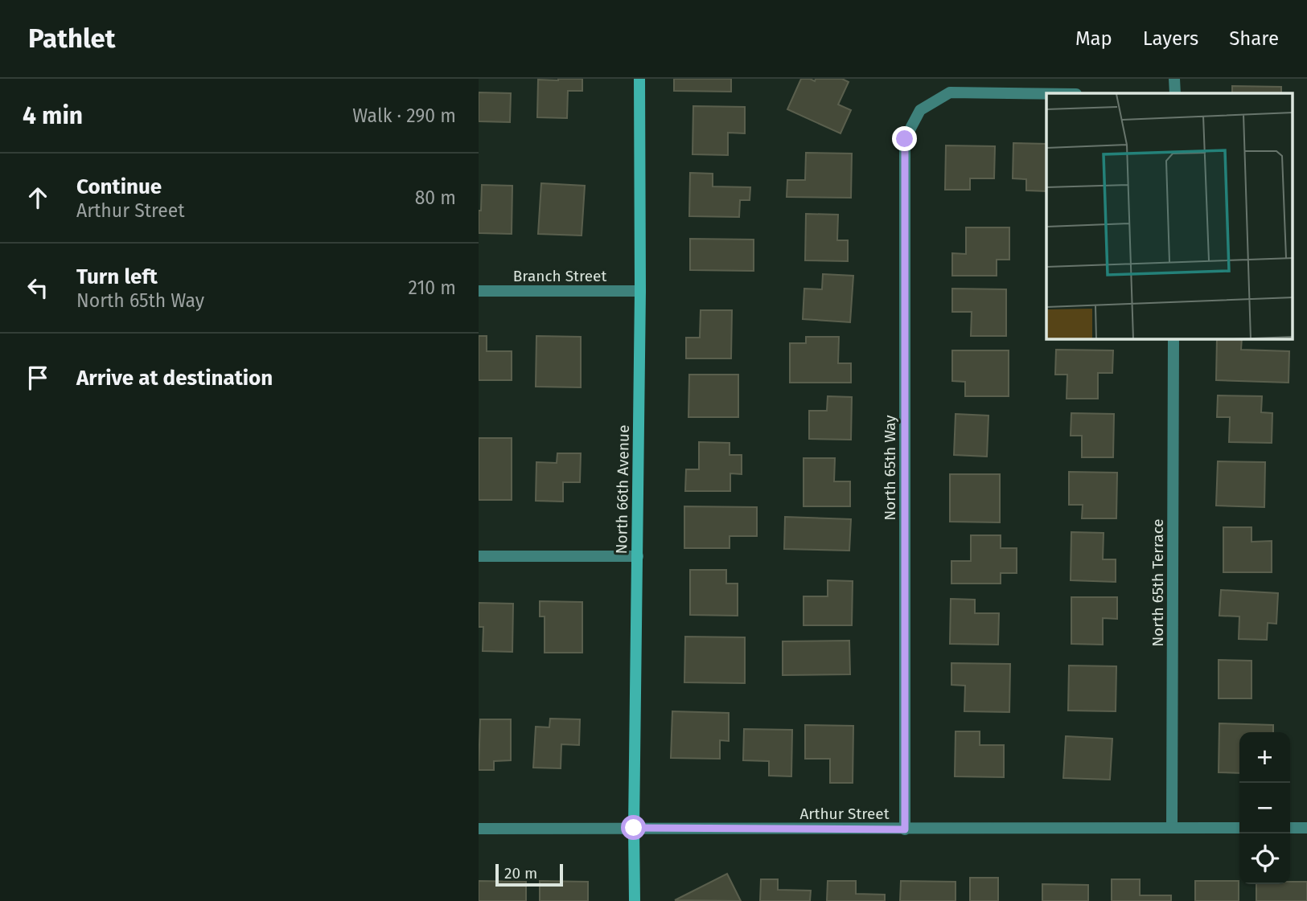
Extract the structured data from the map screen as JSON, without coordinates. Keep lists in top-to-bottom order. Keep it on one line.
{"streets":{"street":["Branch Street","North 65th Way","North 66th Avenue","North 65th Terrace","Arthur Street"]},"crossings":[["Branch Street","North 66th Avenue"],["North 65th Way","Arthur Street"],["North 66th Avenue","Arthur Street"],["North 65th Terrace","Arthur Street"]],"scale_bar":"20 m","page":{"header":"Pathlet","nav":["Map","Layers","Share"],"heading":["4 min","Walk · 290 m"],"list":[["Continue","Arthur Street","80 m"],["Turn left","North 65th Way","210 m"],"Arrive at destination"],"map_buttons":["+","−"],"scale":"20 m"}}
